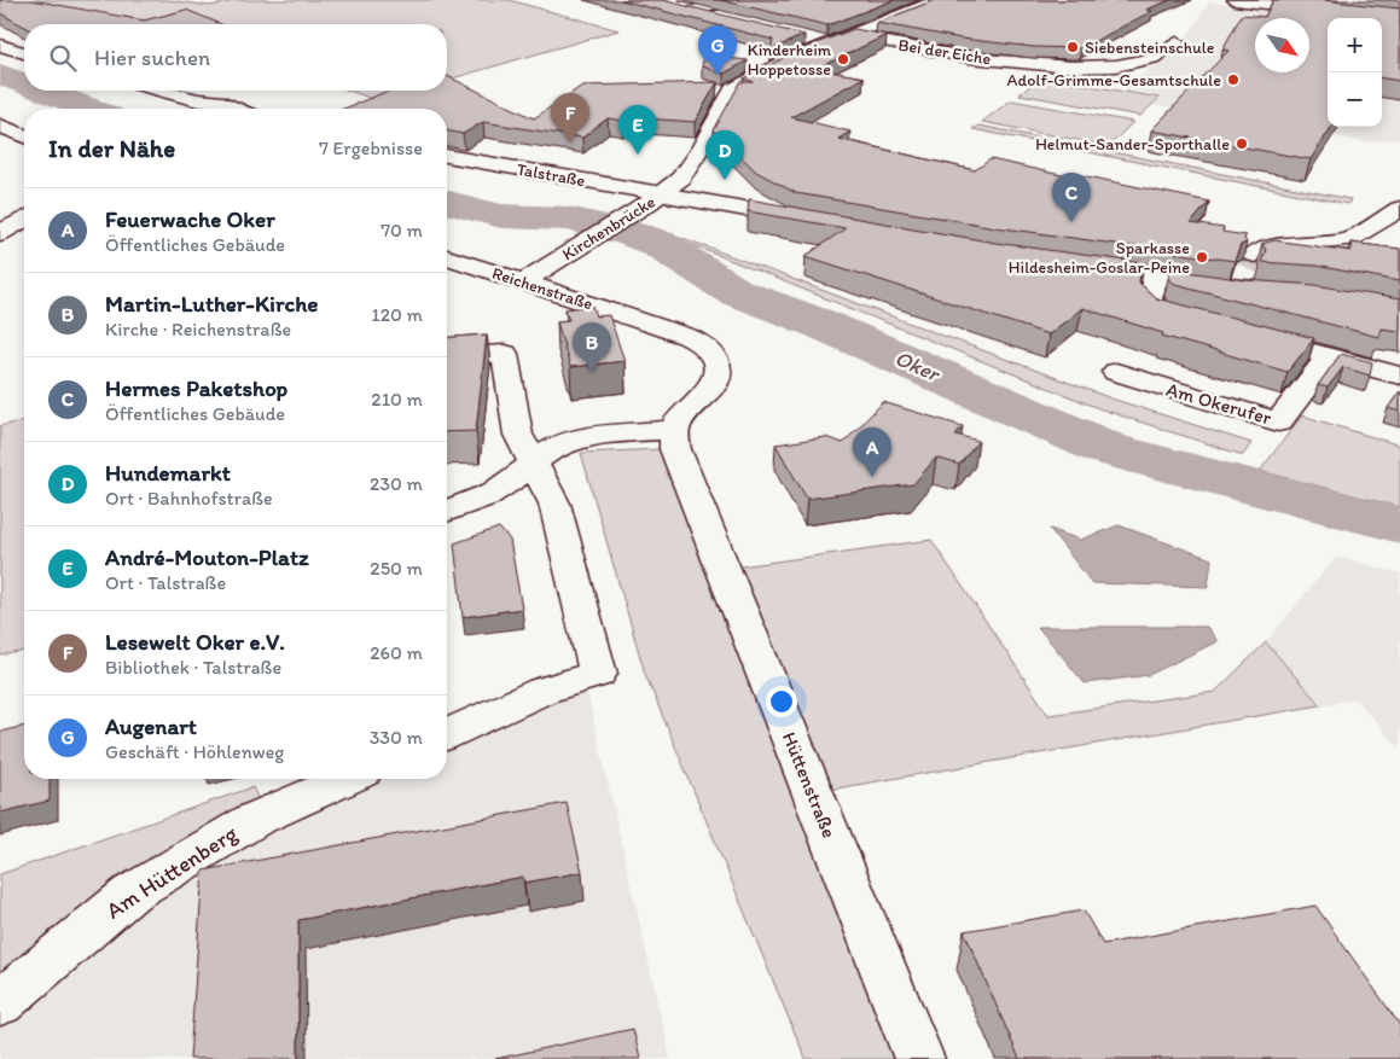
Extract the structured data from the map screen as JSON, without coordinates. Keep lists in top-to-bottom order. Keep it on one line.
{"streets":{"street":["Bei der Eiche","Talstraße","Kirchenbrücke","Reichenstraße","Am Okerufer","Hüttenstraße","Am Hüttenberg"]},"crossings":[["Bei der Eiche","Kirchenbrücke"],["Talstraße","Kirchenbrücke"],["Kirchenbrücke","Reichenstraße"],["Reichenstraße","Hüttenstraße"]],"water":["Oker"],"places":["Siebensteinschule","Kinderheim Hoppetosse","Adolf-Grimme-Gesamtschule","Helmut-Sander-Sporthalle","Sparkasse Hildesheim-Goslar-Peine"],"north":"bottom right","page":{"map_buttons":["+","−"],"search":"Hier suchen","pins":["G","F","E","D","C","B","A"],"heading":["In der Nähe","7 Ergebnisse"],"list":[{"mark":"A","name":"Feuerwache Oker","note":"Öffentliches Gebäude","value":"70 m"},{"mark":"B","name":"Martin-Luther-Kirche","note":"Kirche · Reichenstraße","value":"120 m"},{"mark":"C","name":"Hermes Paketshop","note":"Öffentliches Gebäude","value":"210 m"},{"mark":"D","name":"Hundemarkt","note":"Ort · Bahnhofstraße","value":"230 m"},{"mark":"E","name":"André-Mouton-Platz","note":"Ort · Talstraße","value":"250 m"},{"mark":"F","name":"Lesewelt Oker e.V.","note":"Bibliothek · Talstraße","value":"260 m"},{"mark":"G","name":"Augenart","note":"Geschäft · Höhlenweg","value":"330 m"}]}}
